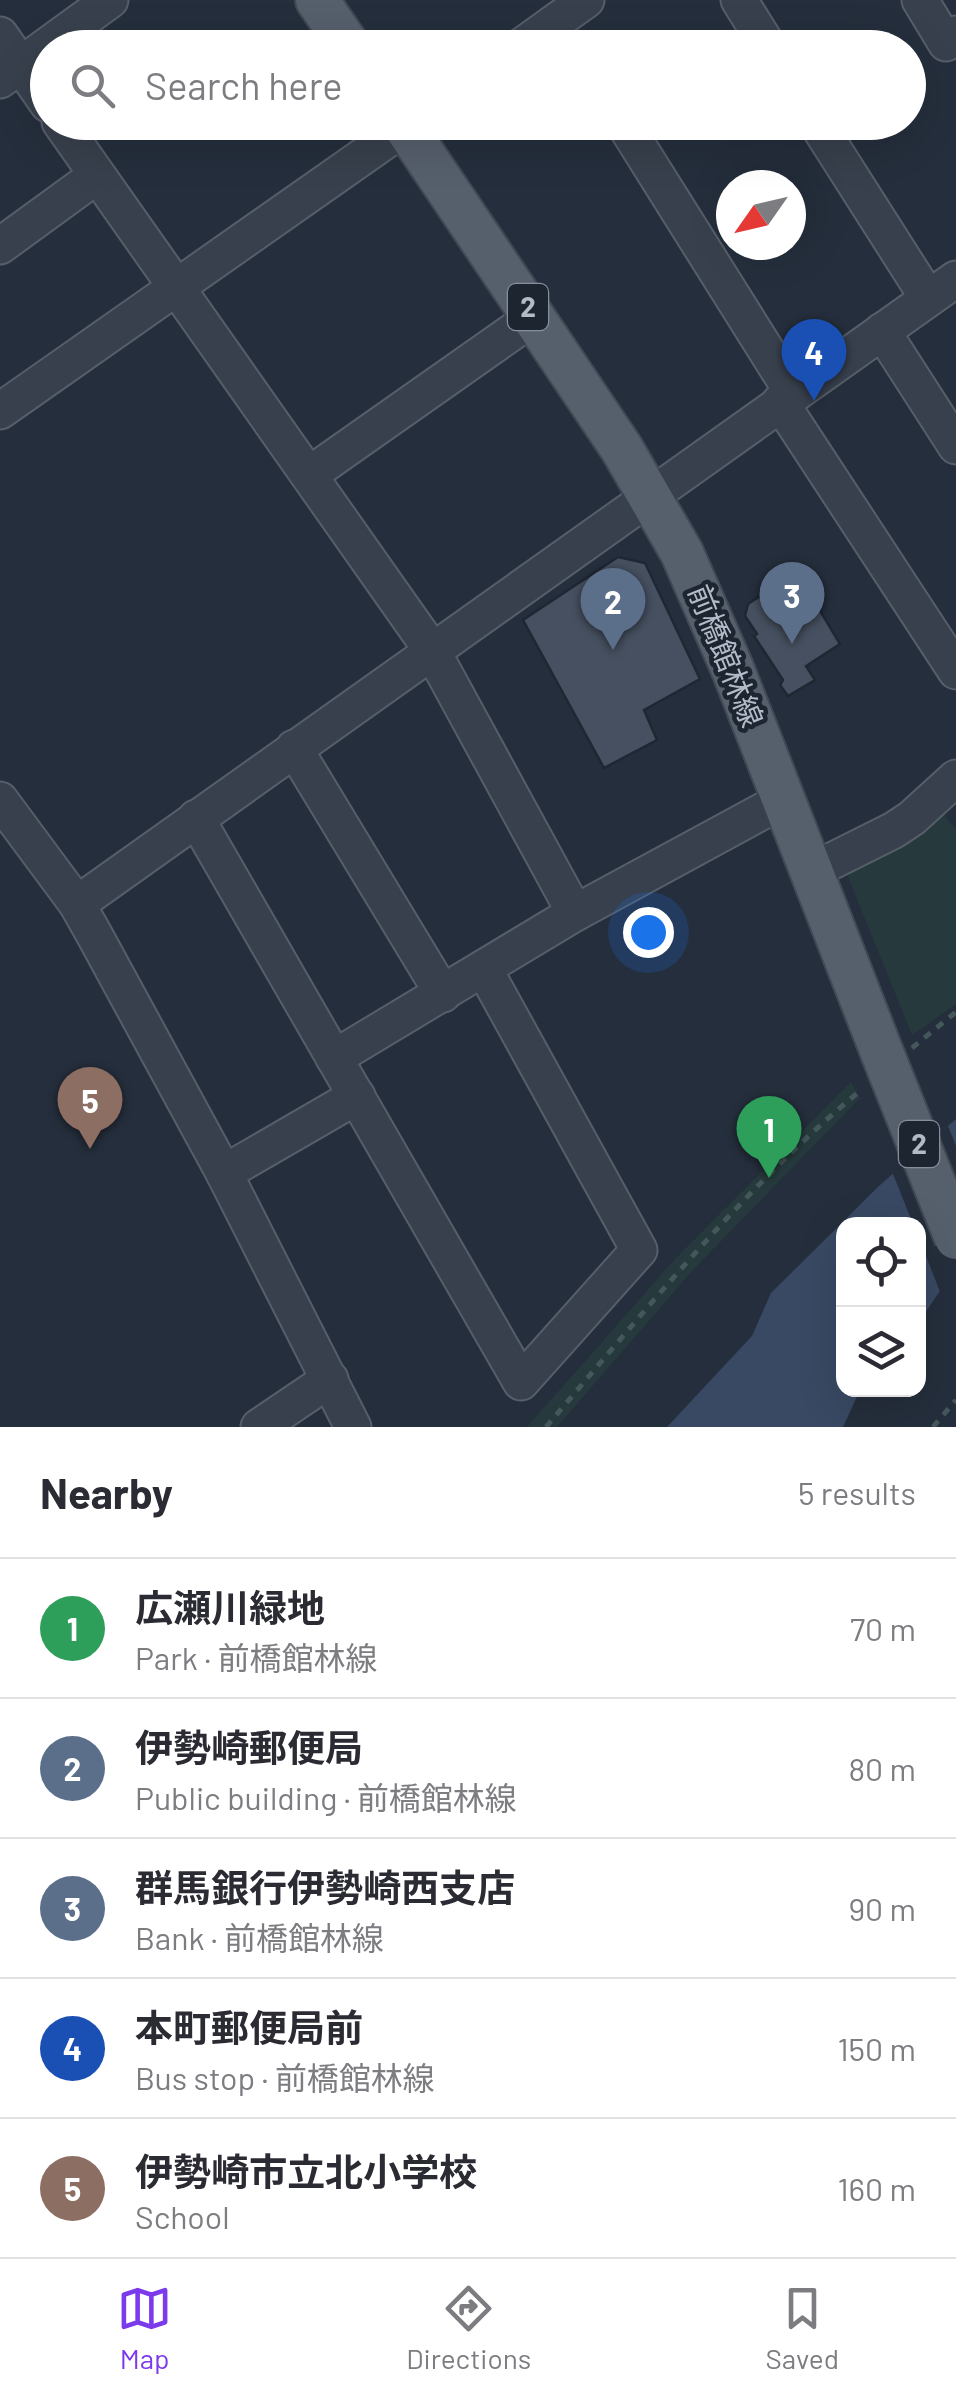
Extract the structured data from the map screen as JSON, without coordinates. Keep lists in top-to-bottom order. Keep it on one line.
{"streets":{"main road":["2","前橋館林線"]},"north":"bottom left","page":{"search":"Search here","pins":["4","3","2","5","1"],"heading":["Nearby","5 results"],"list":[{"mark":"1","name":"広瀬川緑地","note":"Park · 前橋館林線","value":"70 m"},{"mark":"2","name":"伊勢崎郵便局","note":"Public building · 前橋館林線","value":"80 m"},{"mark":"3","name":"群馬銀行伊勢崎西支店","note":"Bank · 前橋館林線","value":"90 m"},{"mark":"4","name":"本町郵便局前","note":"Bus stop · 前橋館林線","value":"150 m"},{"mark":"5","name":"伊勢崎市立北小学校","note":"School","value":"160 m"}],"nav":["Map","Directions","Saved"]}}
